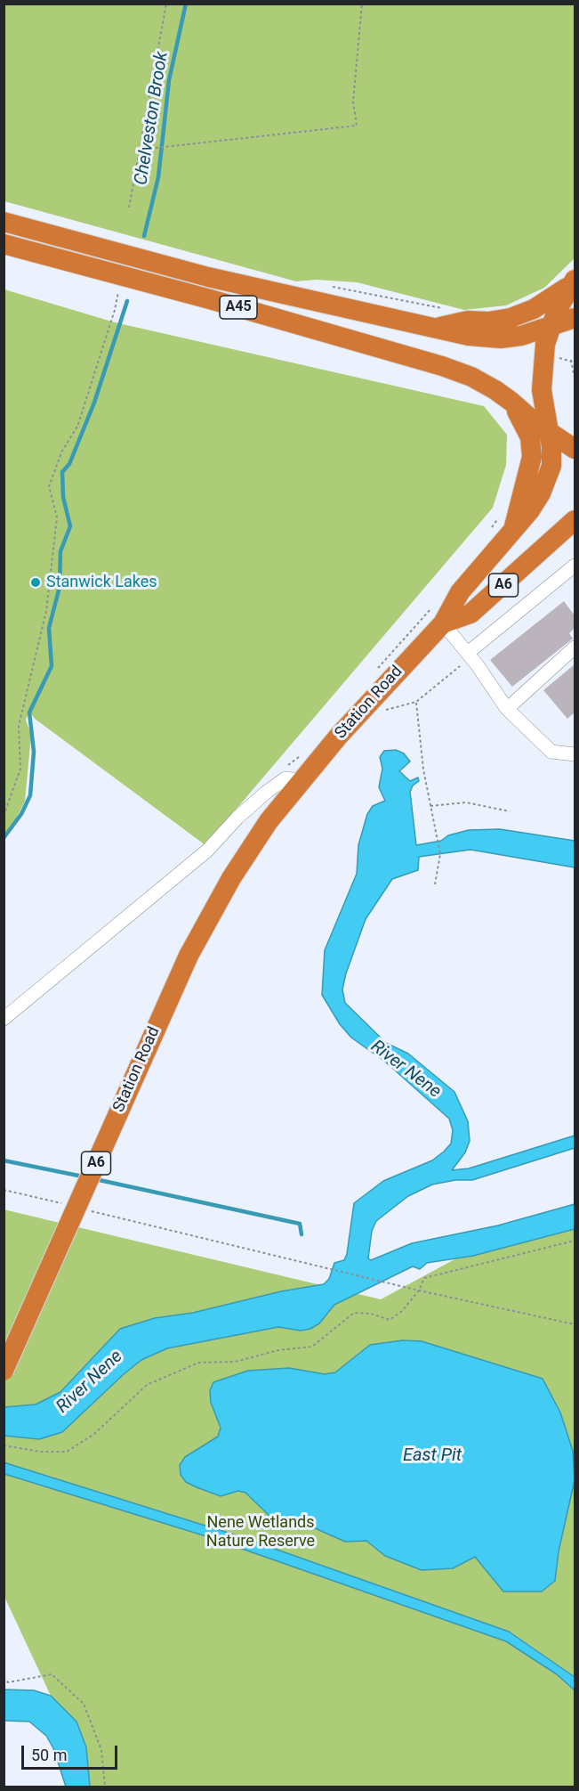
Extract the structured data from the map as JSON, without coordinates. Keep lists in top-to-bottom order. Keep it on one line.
{"streets":{"highway":["A45","A6","Station Road"]},"crossings":[["A45","A6"],["A45","Station Road"],["A6","Station Road"]],"water":["Chelveston Brook","River Nene","East Pit"],"parks":["Nene Wetlands Nature Reserve"],"places":["Stanwick Lakes"],"scale_bar":"50 m"}
